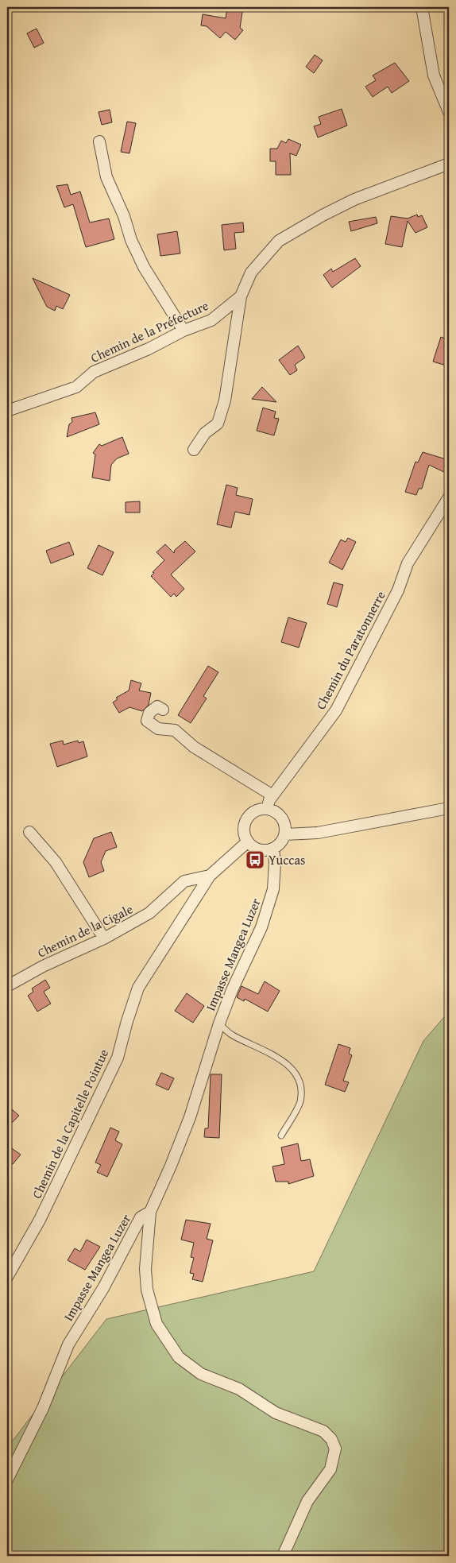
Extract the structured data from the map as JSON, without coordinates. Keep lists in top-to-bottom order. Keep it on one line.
{"streets":{"street":["Chemin de la Préfecture","Chemin du Paratonnerre","Chemin de la Cigale","Impasse Mangea Luzer","Chemin de la Capitelle Pointue"]},"crossings":[["Chemin du Paratonnerre","Impasse Mangea Luzer"],["Chemin de la Cigale","Chemin de la Capitelle Pointue"]],"places":{"bus stop":["Yuccas"]}}
